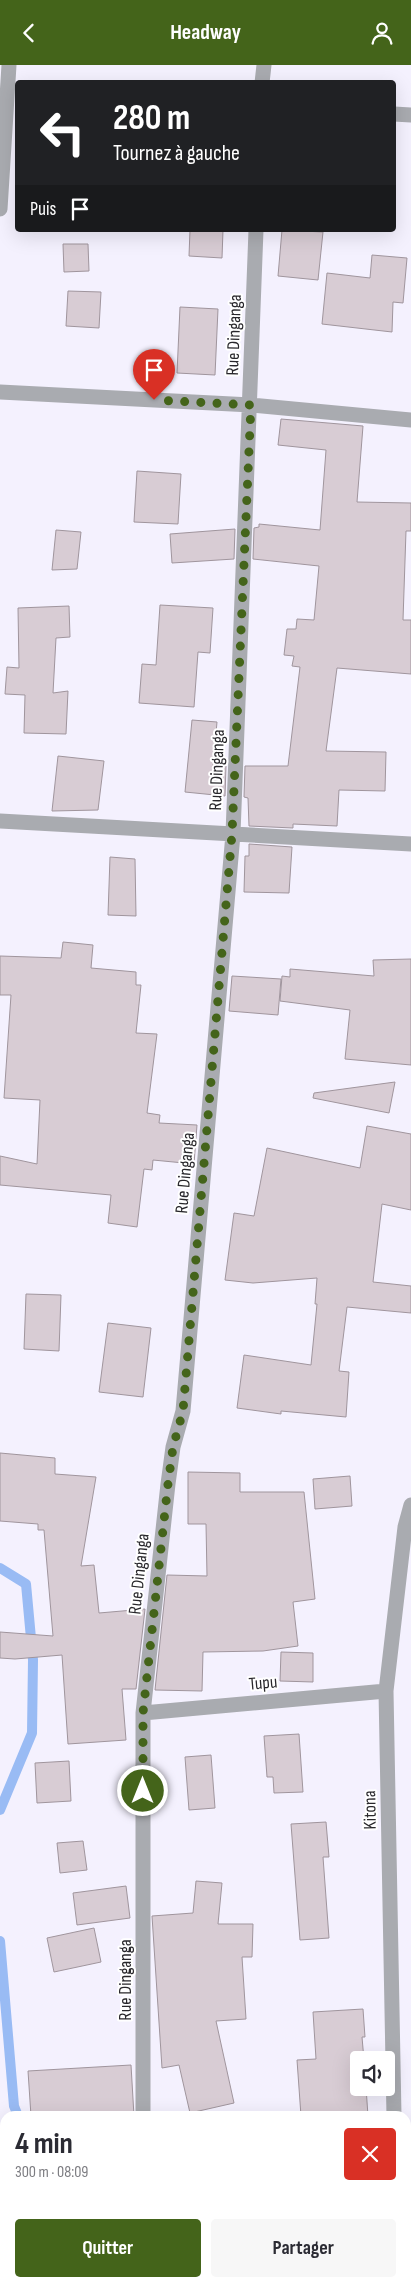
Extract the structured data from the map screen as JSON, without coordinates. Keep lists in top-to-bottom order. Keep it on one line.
{"streets":{"street":["Rue Dinganga","Tupu","Kitona"]},"crossings":[["Rue Dinganga","Tupu"],["Tupu","Kitona"]],"page":{"header":"Headway","turn":["280 m","Tournez à gauche"],"then":"Puis","heading":["4 min","300 m · 08:09"],"buttons":["Quitter","Partager"]}}
